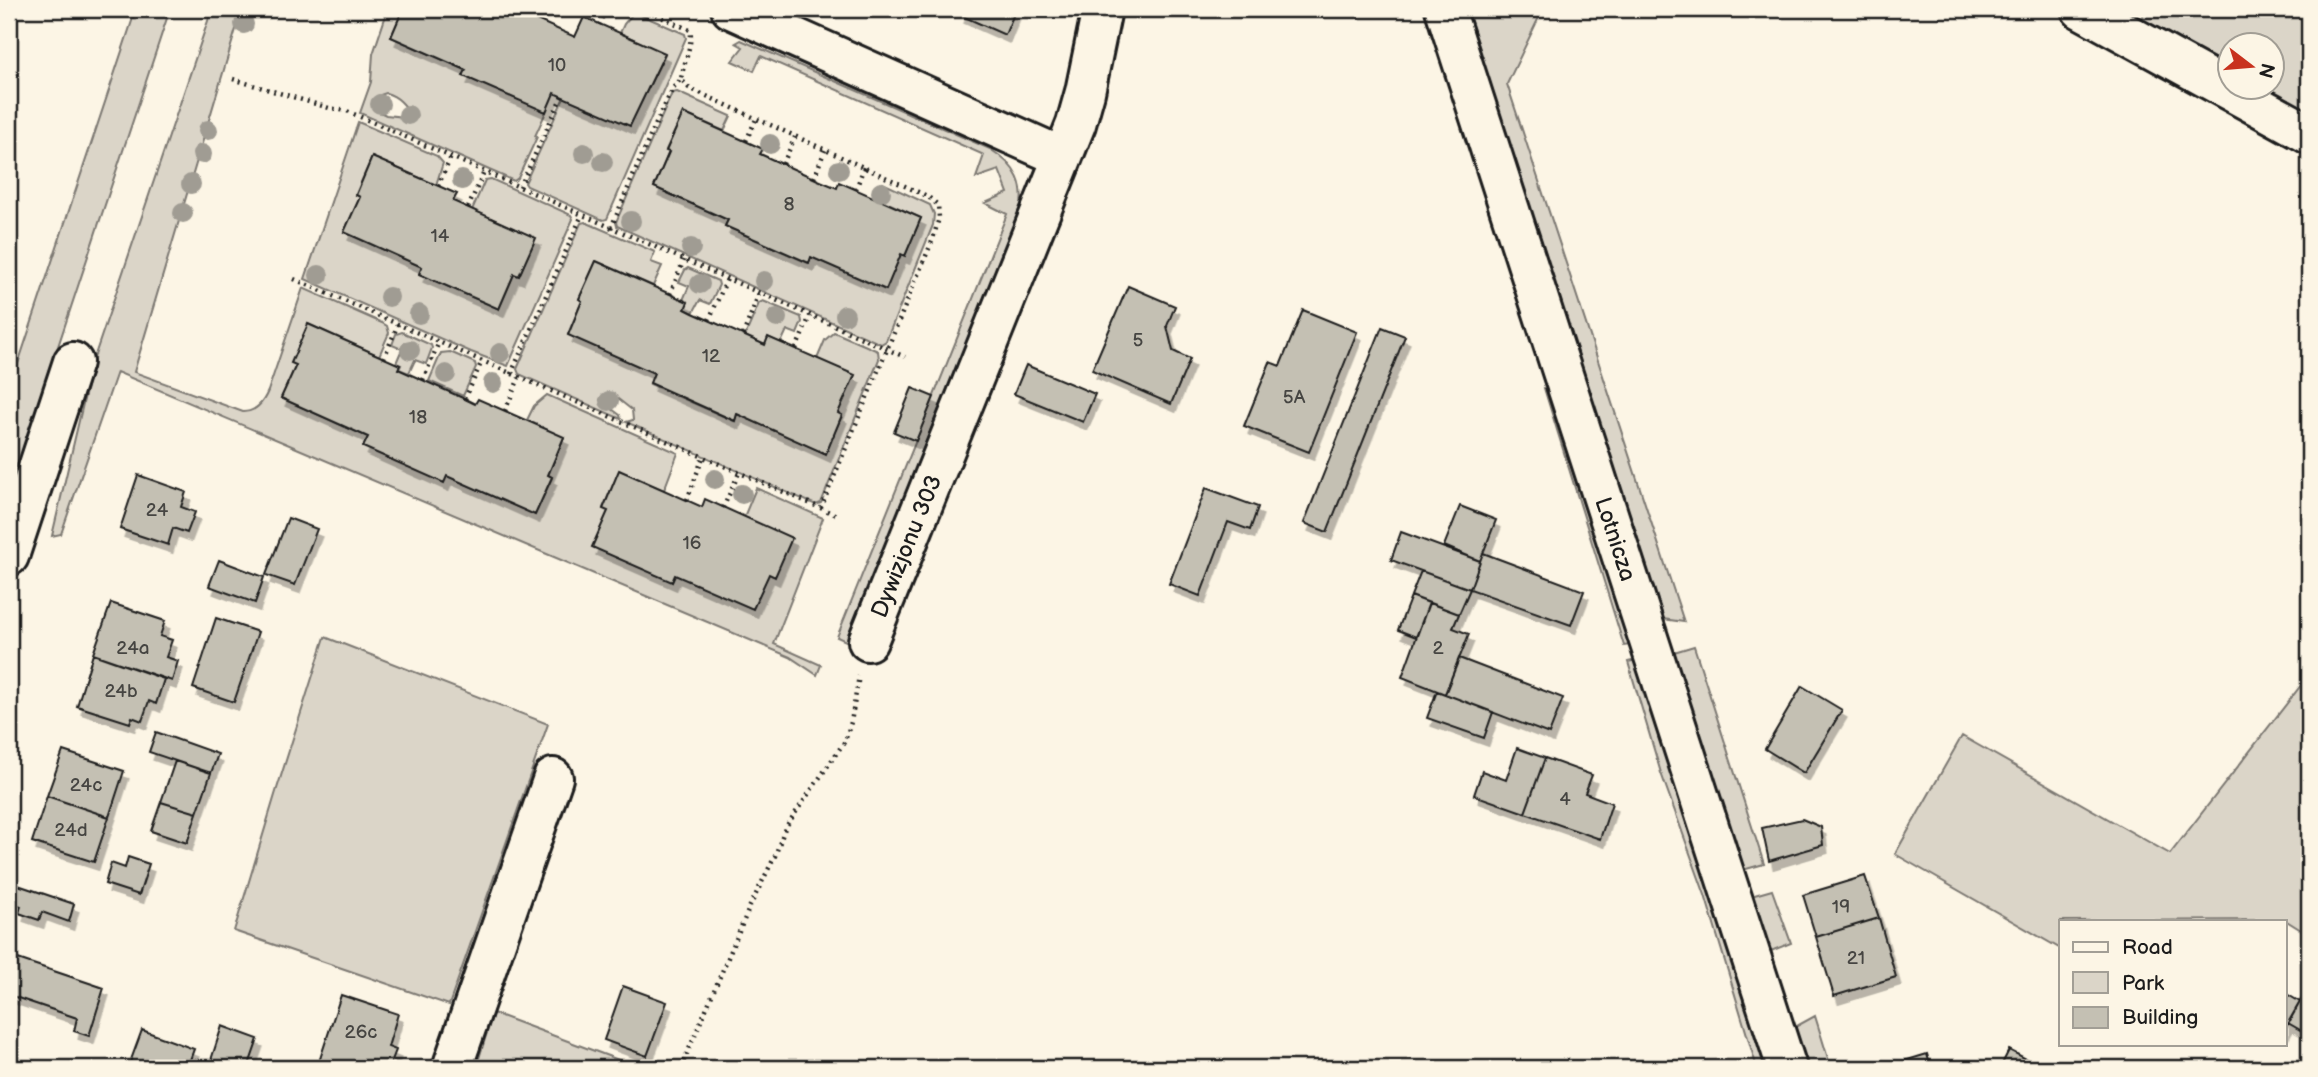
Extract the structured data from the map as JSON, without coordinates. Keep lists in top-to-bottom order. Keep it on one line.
{"streets":{"street":["Lotnicza","Dywizjonu 303"]},"house_numbers":["10","8","14","5","12","5A","18","24","16","24a","2","24b","24c","4","24d","19","21","26c"],"legend":["Road","Park","Building"],"north":"right"}
